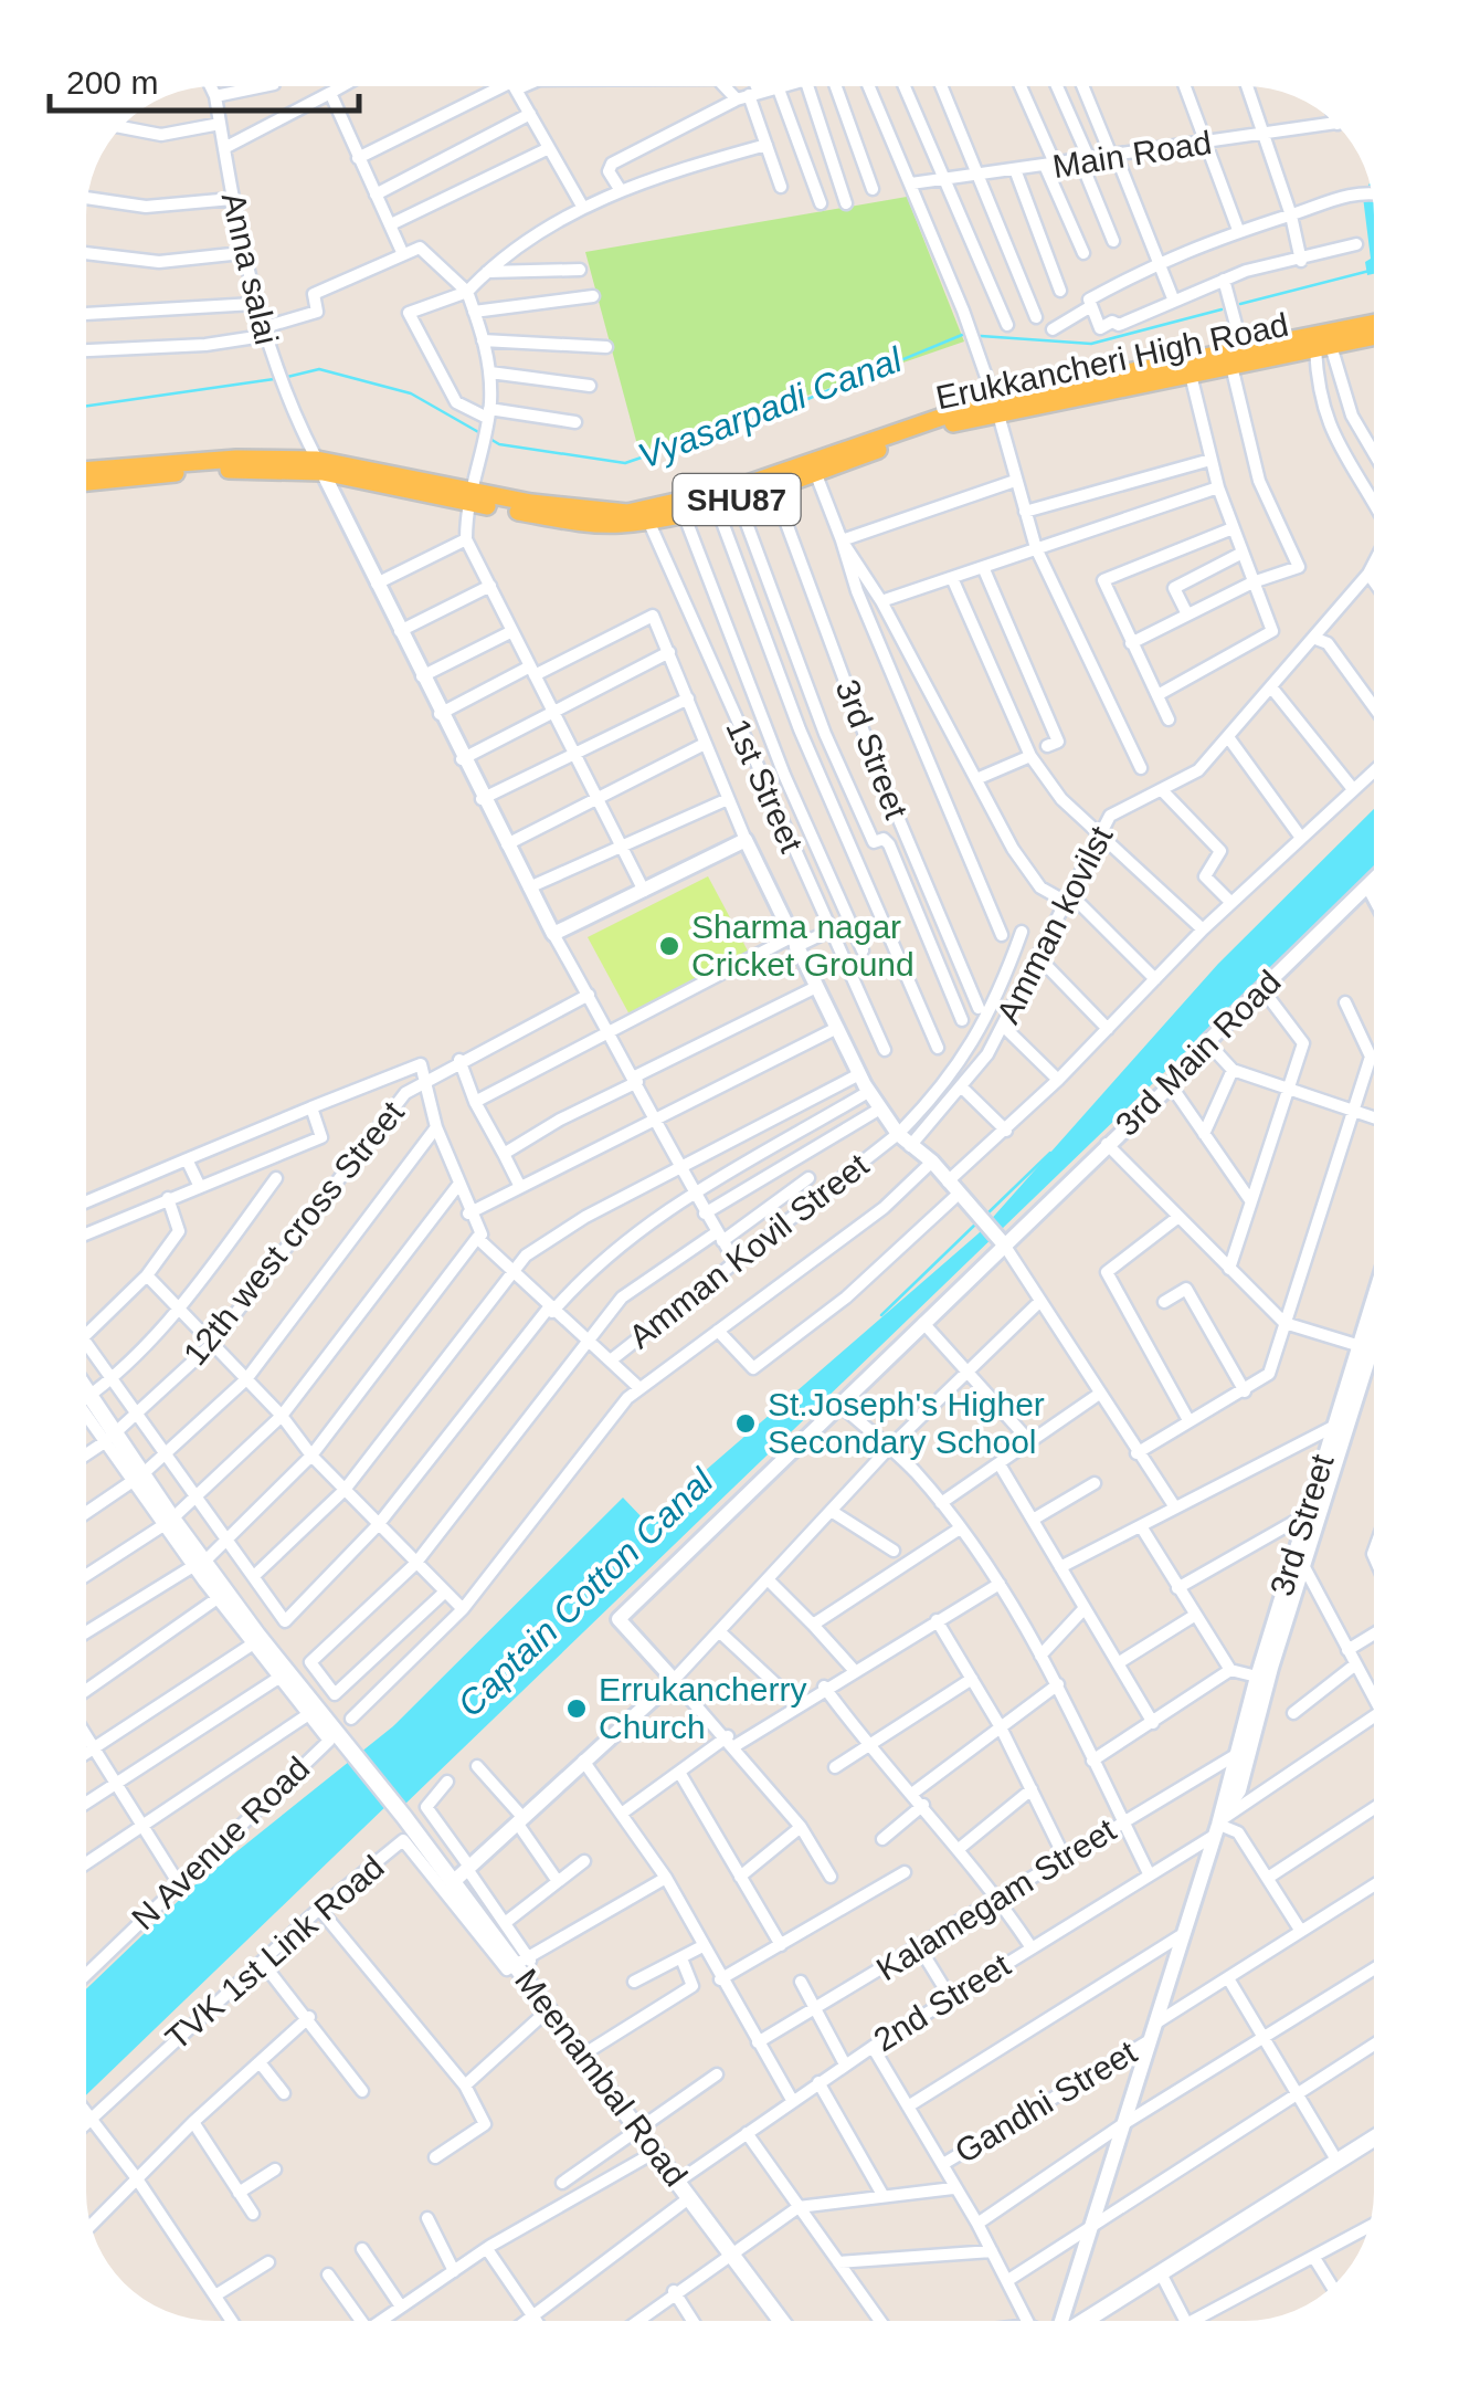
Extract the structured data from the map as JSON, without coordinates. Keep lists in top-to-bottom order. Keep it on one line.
{"streets":{"main road":["Erukkancheri High Road","SHU87","Meenambal Road"],"street":["Main Road","Anna salai","3rd Street","1st Street","Amman kovilst","3rd Main Road","12th west cross Street","Amman Kovil Street","N Avenue Road","Kalamegam Street","TVK 1st Link Road","2nd Street","Gandhi Street"]},"crossings":[["Anna salai","Erukkancheri High Road"],["Anna salai","SHU87"],["Erukkancheri High Road","SHU87"],["Erukkancheri High Road","3rd Street"],["Erukkancheri High Road","1st Street"],["Erukkancheri High Road","Amman kovilst"],["3rd Street","Kalamegam Street"],["3rd Street","2nd Street"],["3rd Street","Gandhi Street"],["12th west cross Street","Meenambal Road"],["TVK 1st Link Road","Meenambal Road"],["2nd Street","Meenambal Road"]],"water":["Vyasarpadi Canal","Captain Cotton Canal"],"places":["Sharma nagar Cricket Ground","St.Joseph's Higher Secondary School","Errukancherry Church"],"scale_bar":"200 m"}
